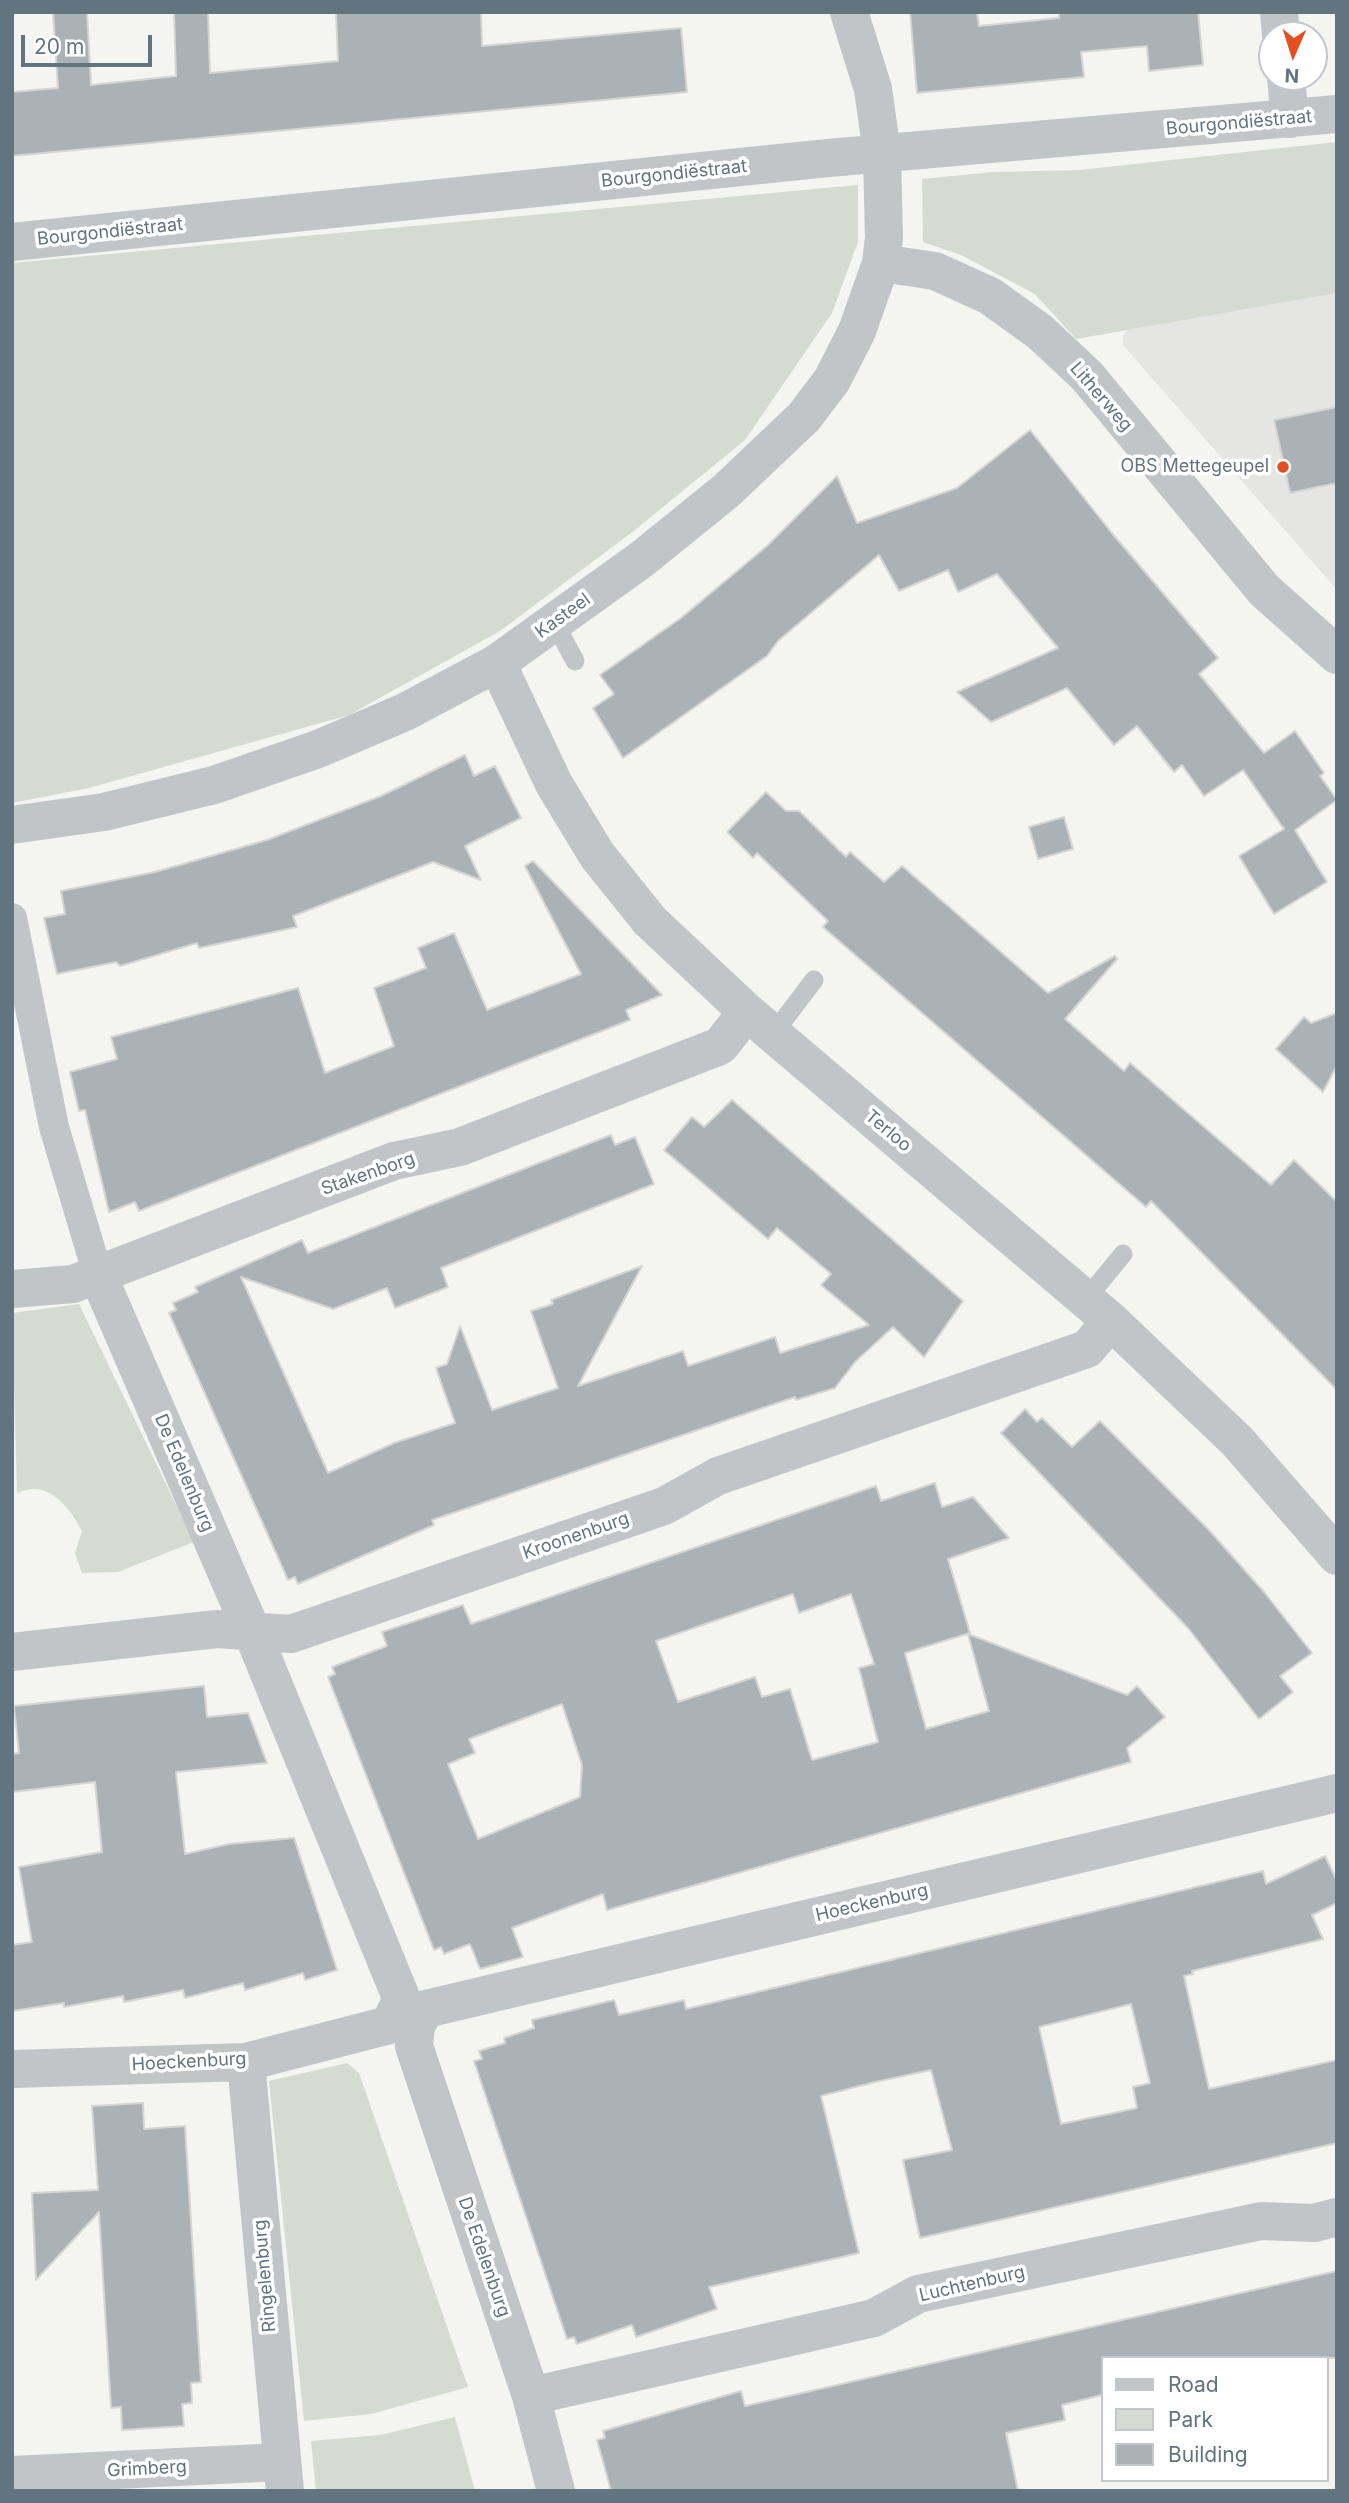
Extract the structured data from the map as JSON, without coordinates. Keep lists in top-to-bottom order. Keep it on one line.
{"streets":{"street":["Bourgondiëstraat","Litherweg","Kasteel","Terloo","Stakenborg","De Edelenburg","Kroonenburg","Hoeckenburg","Ringelenburg","Luchtenburg","Grimberg"]},"crossings":[["Bourgondiëstraat","Kasteel"],["Litherweg","Kasteel"],["Kasteel","Terloo"],["Terloo","Stakenborg"],["Terloo","Kroonenburg"],["Stakenborg","De Edelenburg"],["De Edelenburg","Kroonenburg"],["De Edelenburg","Hoeckenburg"],["De Edelenburg","Luchtenburg"],["Hoeckenburg","Ringelenburg"],["Ringelenburg","Grimberg"]],"places":["OBS Mettegeupel"],"legend":["Road","Park","Building"],"scale_bar":"20 m","north":"bottom"}
